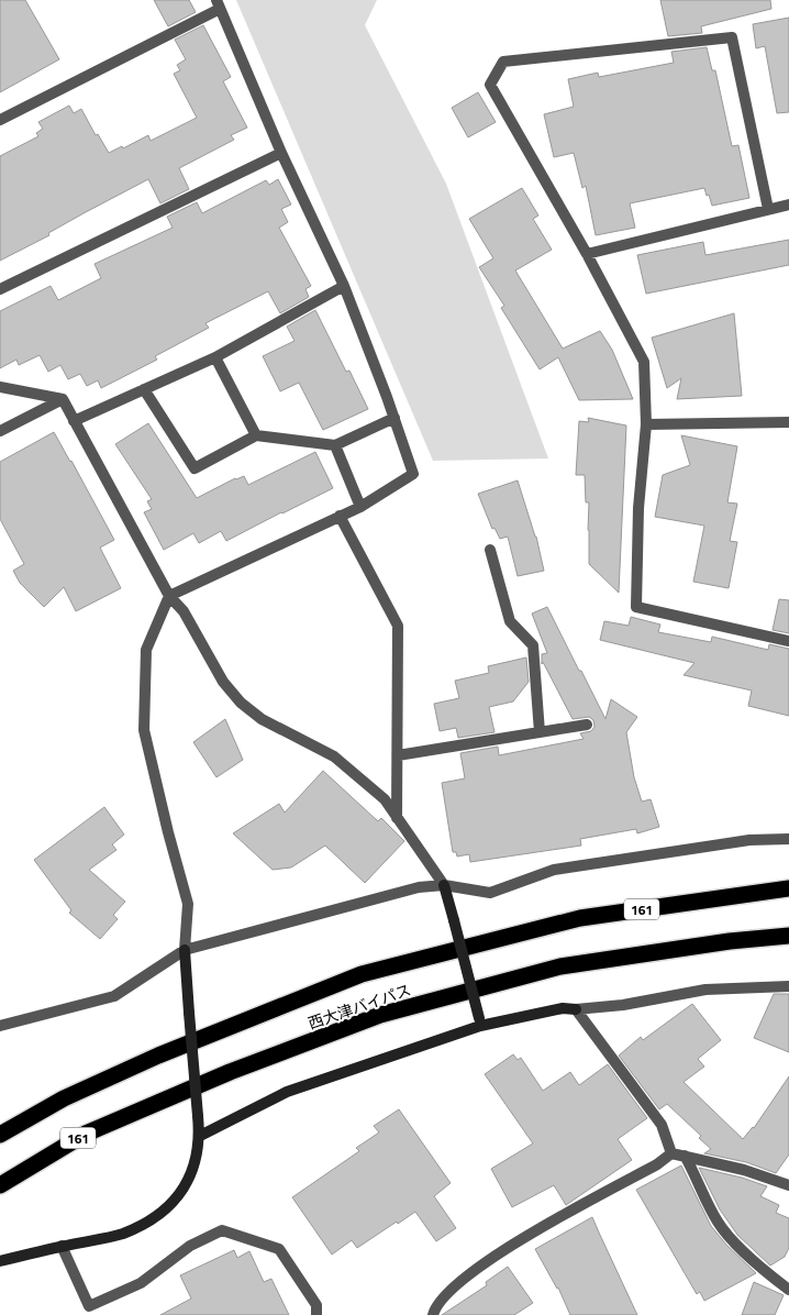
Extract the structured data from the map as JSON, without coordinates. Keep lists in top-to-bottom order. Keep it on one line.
{"streets":{"highway":["161","西大津バイパス"]}}
